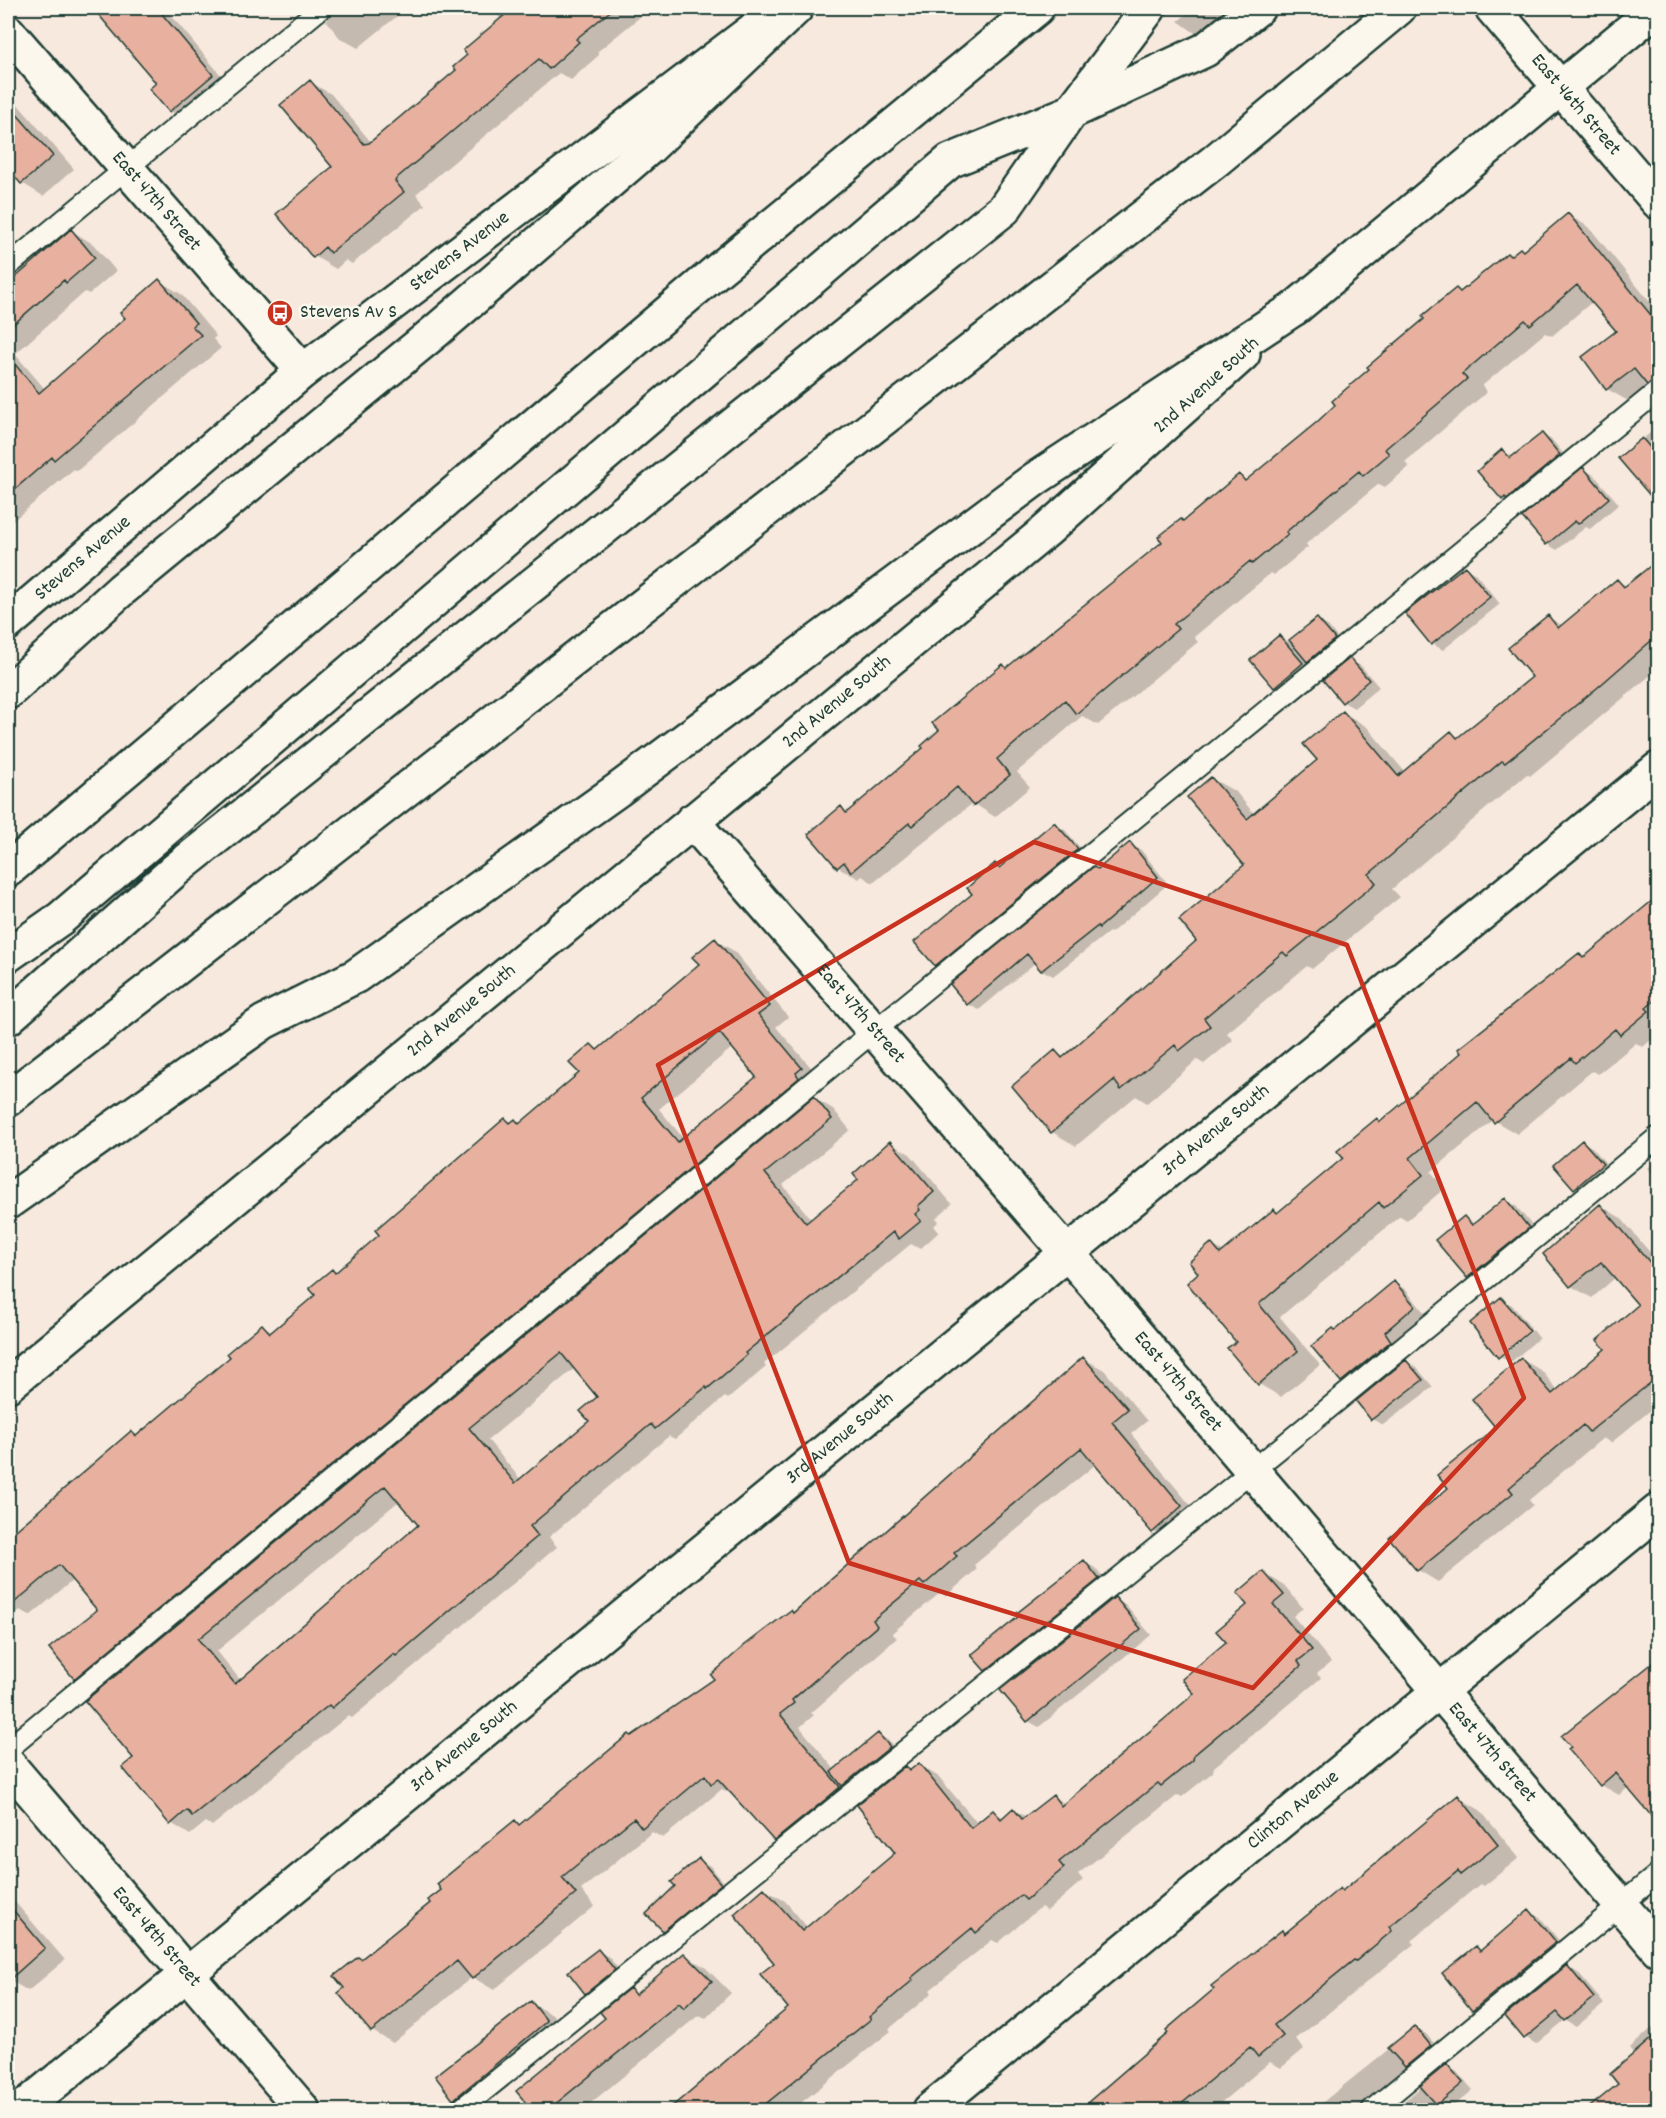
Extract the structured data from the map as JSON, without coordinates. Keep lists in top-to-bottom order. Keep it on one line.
{"streets":{"main road":["East 46th Street","East 47th Street","Stevens Avenue","2nd Avenue South","3rd Avenue South","Clinton Avenue","East 48th Street"]},"crossings":[["East 46th Street","2nd Avenue South"],["East 47th Street","Stevens Avenue"],["East 47th Street","2nd Avenue South"],["East 47th Street","3rd Avenue South"],["East 47th Street","Clinton Avenue"],["3rd Avenue South","East 48th Street"]],"places":{"bus stop":["Stevens Av S"]}}
